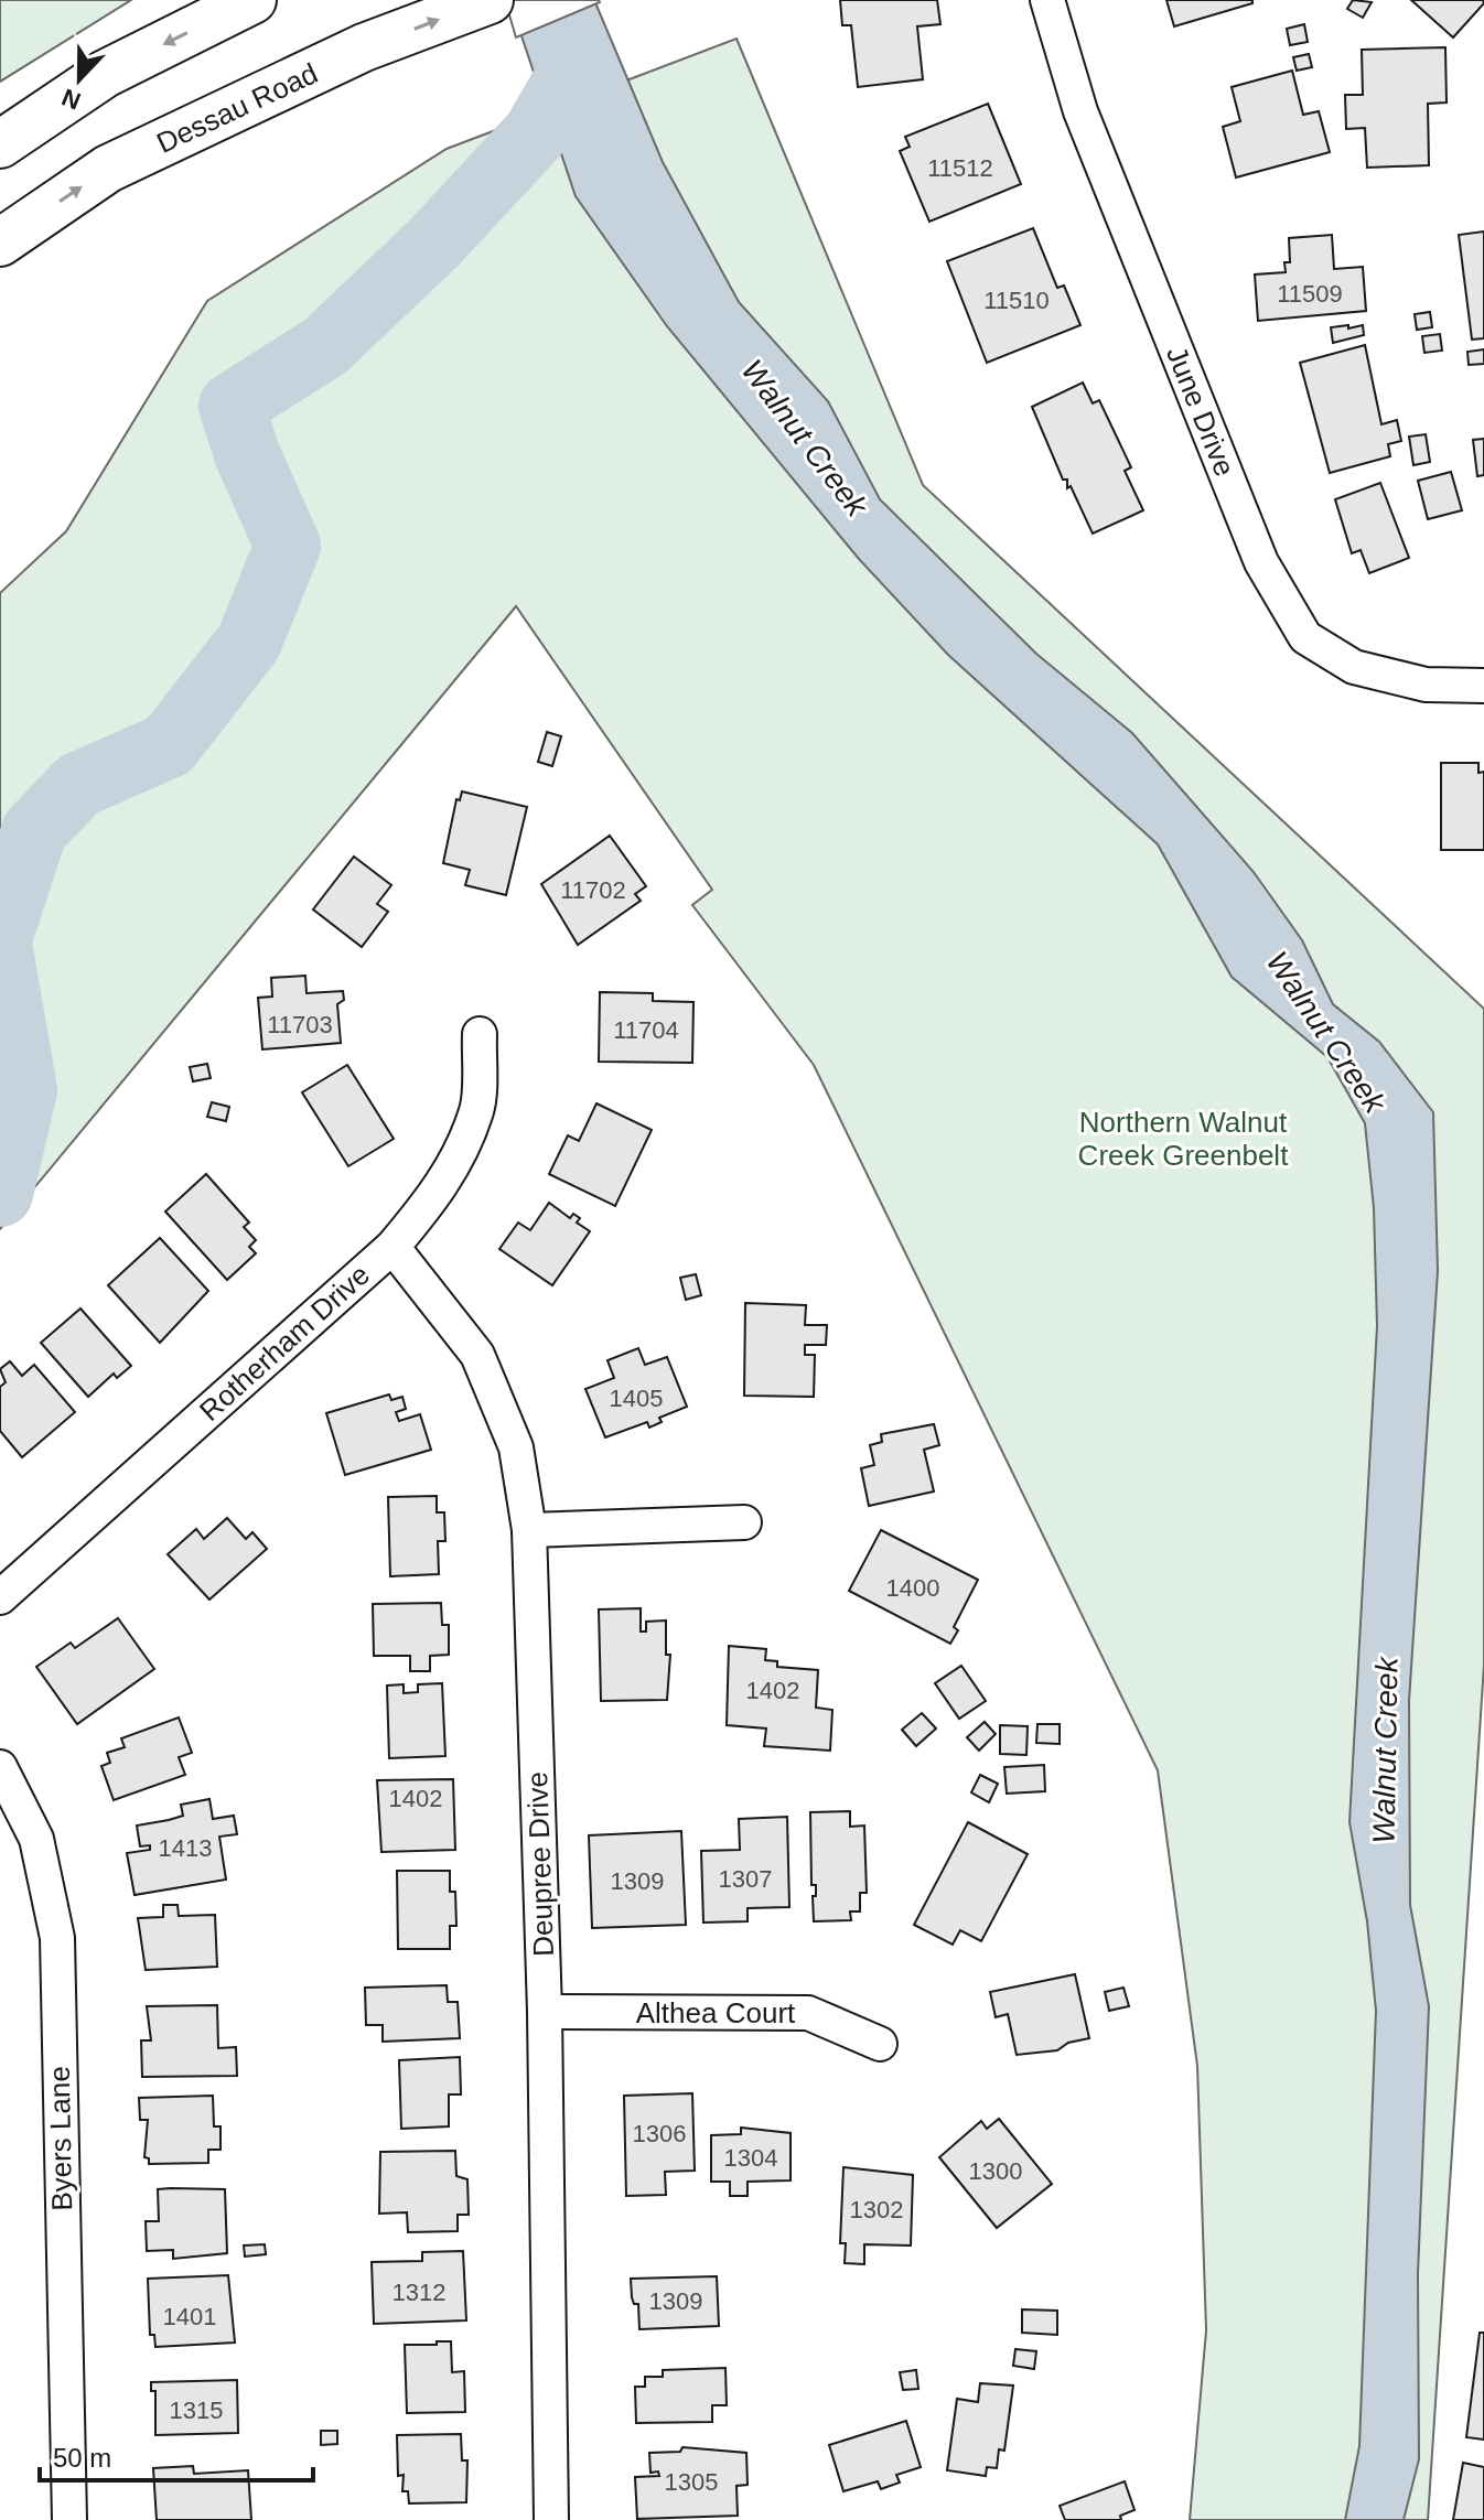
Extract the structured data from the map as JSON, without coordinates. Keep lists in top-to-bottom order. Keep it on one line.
{"streets":{"main road":["Dessau Road"],"street":["June Drive","Rotherham Drive","Deupree Drive","Althea Court","Byers Lane"]},"crossings":[["Rotherham Drive","Deupree Drive"],["Deupree Drive","Althea Court"]],"water":["Walnut Creek"],"parks":["Northern Walnut Creek Greenbelt"],"house_numbers":["11512","11509","11510","11702","11703","11704","1405","1400","1402","1402","1413","1307","1309","1306","1304","1300","1302","1312","1309","1401","1315","1305"],"scale_bar":"50 m","north":"bottom"}
